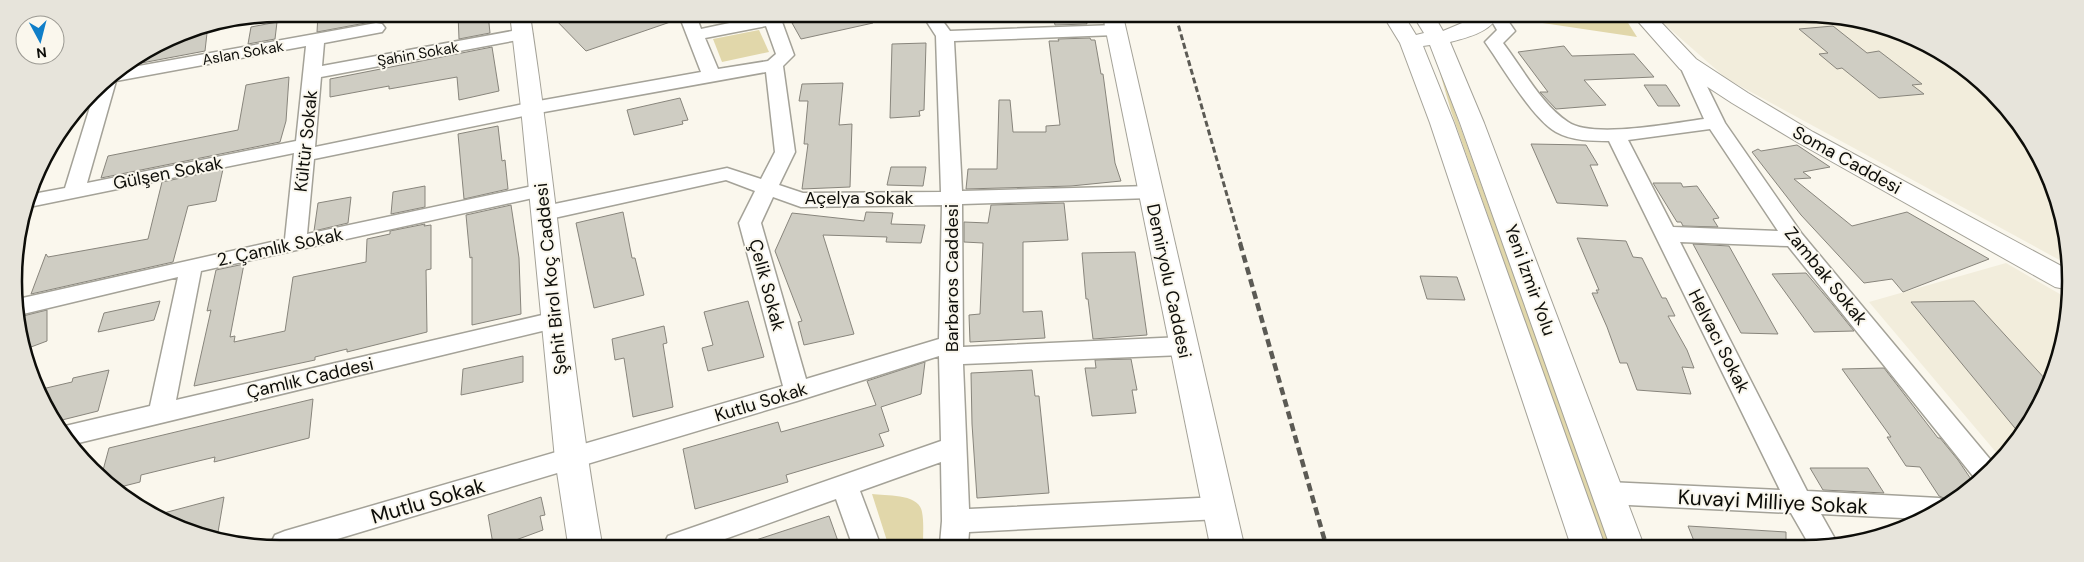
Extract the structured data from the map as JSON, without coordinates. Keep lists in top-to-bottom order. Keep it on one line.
{"streets":{"main road":["Soma Caddesi","Şehit Birol Koç Caddesi","Yeni İzmir Yolu","Demiryolu Caddesi"],"street":["Aslan Sokak","Şahin Sokak","Kültür Sokak","Gülşen Sokak","Açelya Sokak","2. Çamlık Sokak","Zambak Sokak","Barbaros Caddesi","Çelik Sokak","Helvacı Sokak","Çamlık Caddesi","Kutlu Sokak","Mutlu Sokak","Kuvayi Milliye Sokak"]},"crossings":[["Aslan Sokak","Kültür Sokak"],["Şahin Sokak","Kültür Sokak"],["Şahin Sokak","Şehit Birol Koç Caddesi"],["Kültür Sokak","Gülşen Sokak"],["Kültür Sokak","2. Çamlık Sokak"],["Soma Caddesi","Zambak Sokak"],["Gülşen Sokak","Şehit Birol Koç Caddesi"],["Gülşen Sokak","Çelik Sokak"],["Açelya Sokak","2. Çamlık Sokak"],["Açelya Sokak","Barbaros Caddesi"],["Açelya Sokak","Şehit Birol Koç Caddesi"],["Açelya Sokak","Demiryolu Caddesi"],["Açelya Sokak","Çelik Sokak"],["2. Çamlık Sokak","Şehit Birol Koç Caddesi"],["Barbaros Caddesi","Kutlu Sokak"],["Şehit Birol Koç Caddesi","Çamlık Caddesi"],["Şehit Birol Koç Caddesi","Kutlu Sokak"],["Şehit Birol Koç Caddesi","Mutlu Sokak"],["Yeni İzmir Yolu","Kuvayi Milliye Sokak"],["Demiryolu Caddesi","Kutlu Sokak"],["Çelik Sokak","Kutlu Sokak"],["Helvacı Sokak","Kuvayi Milliye Sokak"],["Kutlu Sokak","Mutlu Sokak"]],"north":"bottom"}
